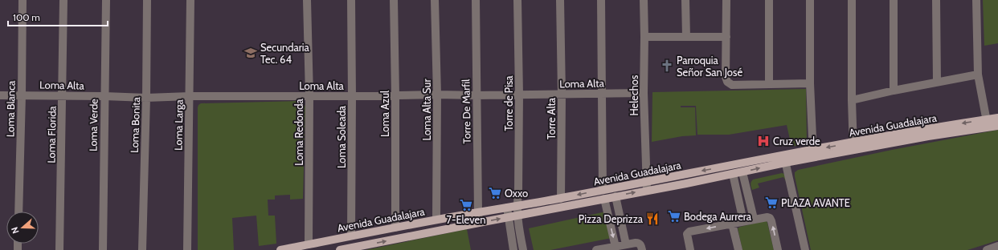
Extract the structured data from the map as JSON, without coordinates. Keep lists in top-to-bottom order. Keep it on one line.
{"streets":{"main road":["Avenida Guadalajara"],"street":["Loma Alta","Helechos","Torre de Pisa","Loma Blanca","Loma Alta Sur","Torre De Marfil","Loma Azul","Torre Alta","Loma Verde","Loma Bonita","Loma Larga","Loma Redonda","Loma Florida","Loma Soleada"]},"crossings":[["Loma Alta","Helechos"],["Loma Alta","Torre de Pisa"],["Loma Alta","Loma Blanca"],["Loma Alta","Loma Alta Sur"],["Loma Alta","Torre De Marfil"],["Loma Alta","Loma Azul"],["Loma Alta","Torre Alta"],["Loma Alta","Loma Verde"],["Loma Alta","Loma Bonita"],["Loma Alta","Loma Larga"],["Loma Alta","Loma Redonda"],["Loma Alta","Loma Florida"],["Loma Alta","Loma Soleada"],["Helechos","Avenida Guadalajara"],["Torre de Pisa","Avenida Guadalajara"],["Loma Alta Sur","Avenida Guadalajara"],["Torre De Marfil","Avenida Guadalajara"],["Loma Azul","Avenida Guadalajara"],["Torre Alta","Avenida Guadalajara"],["Avenida Guadalajara","Loma Redonda"],["Avenida Guadalajara","Loma Soleada"]],"places":{"school or university":["Secundaria Tec. 64"],"church":["Parroquia Señor San José"],"hospital":["Cruz verde"],"supermarket":["Oxxo","PLAZA AVANTE","7-Eleven","Bodega Aurrera"],"restaurant":["Pizza Deprizza"]},"scale_bar":"100 m","north":"left"}
